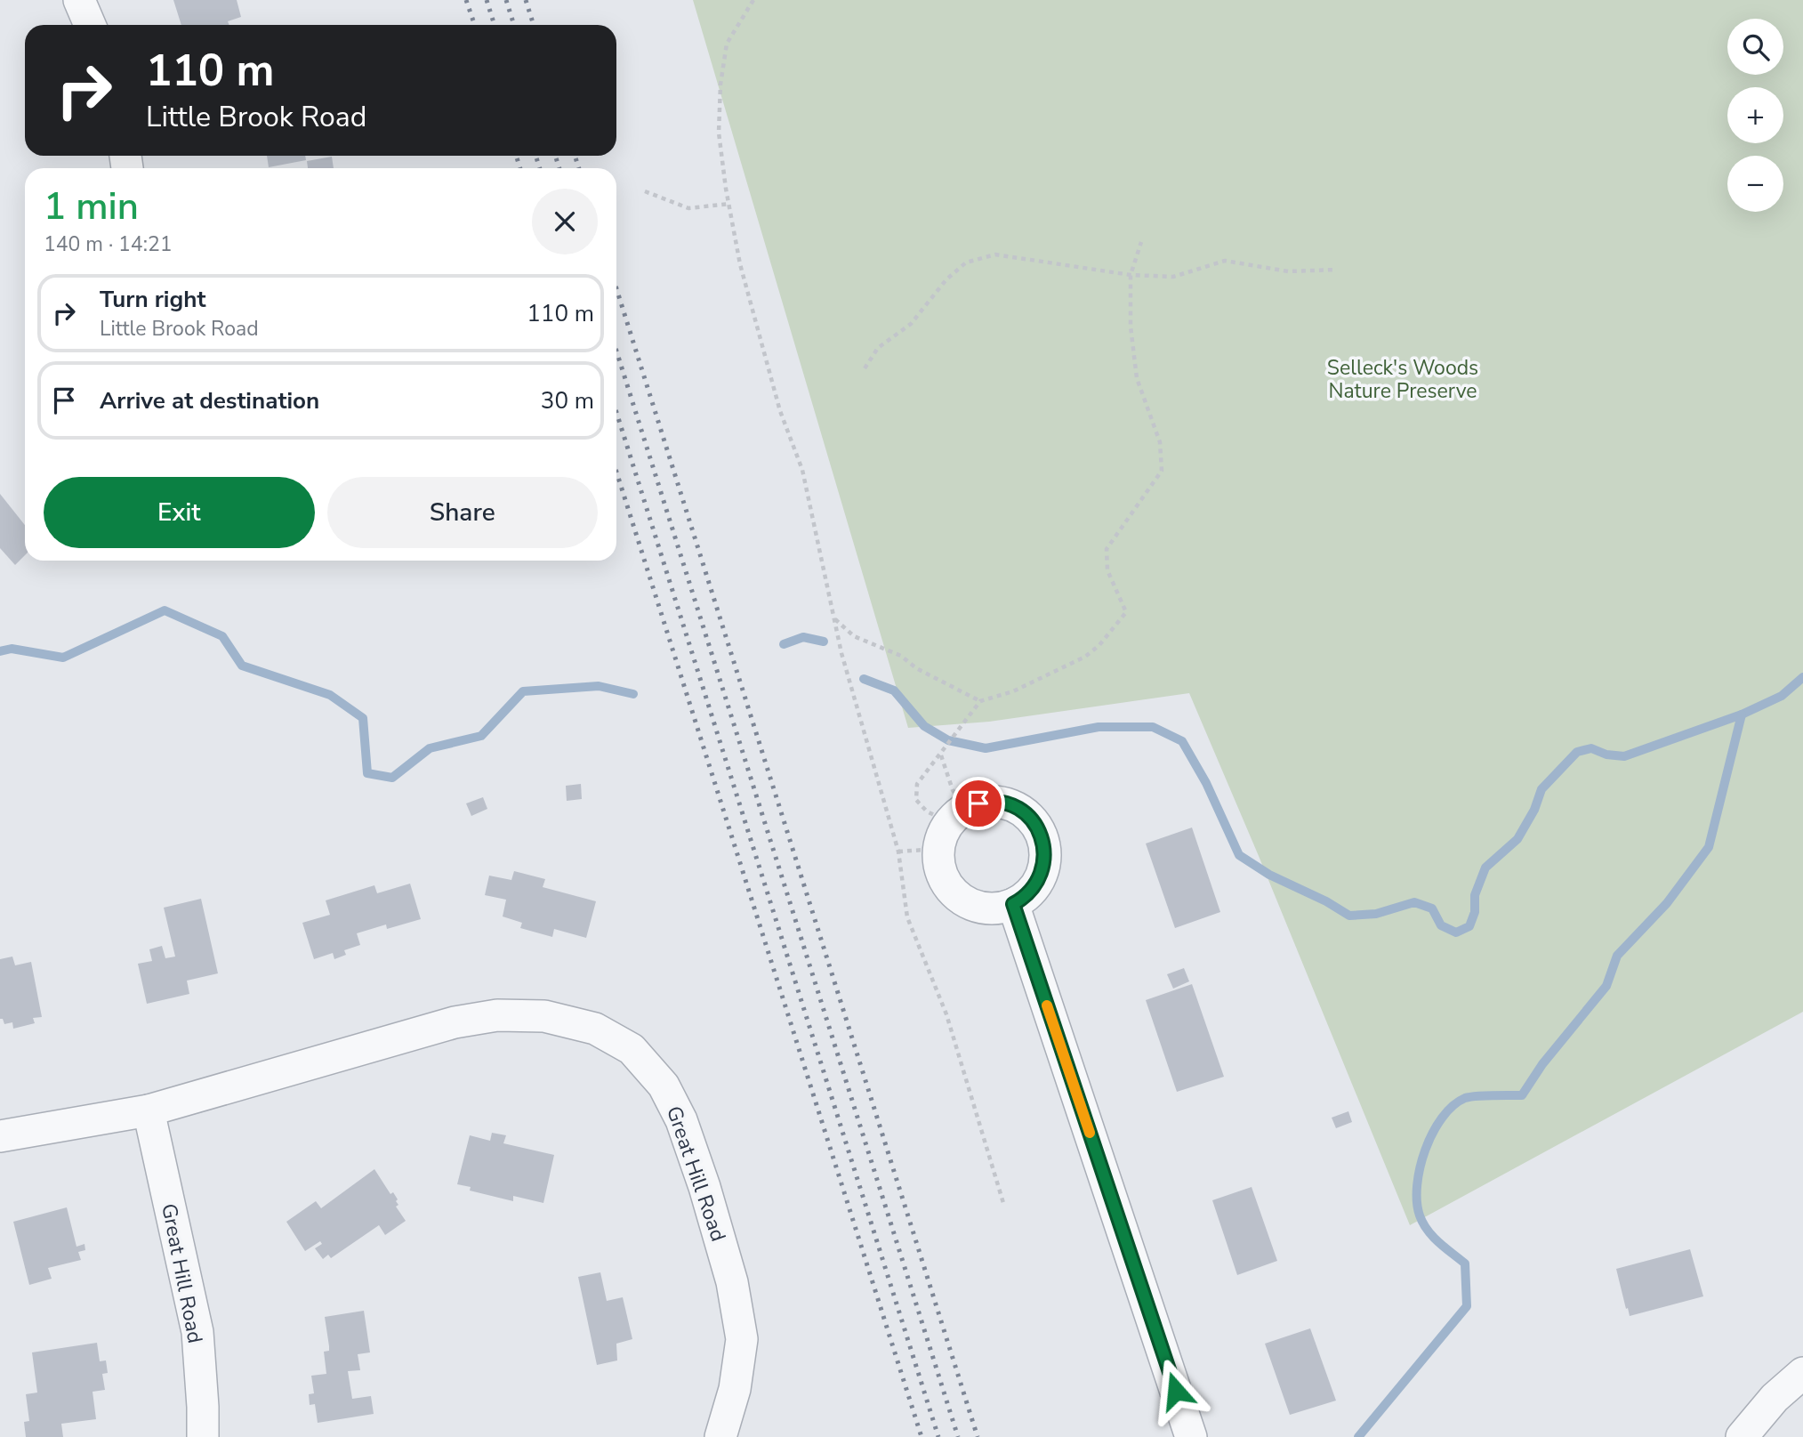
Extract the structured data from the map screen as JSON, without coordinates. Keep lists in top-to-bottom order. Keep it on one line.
{"streets":{"street":["Great Hill Road"]},"parks":["Selleck's Woods Nature Preserve"],"page":{"map_buttons":["+","−"],"turn":["110 m","Little Brook Road"],"heading":["1 min","140 m · 14:21"],"list":[{"name":"Turn right","note":"Little Brook Road","value":"110 m"},{"name":"Arrive at destination","value":"30 m"}],"buttons":["Exit","Share"]}}
